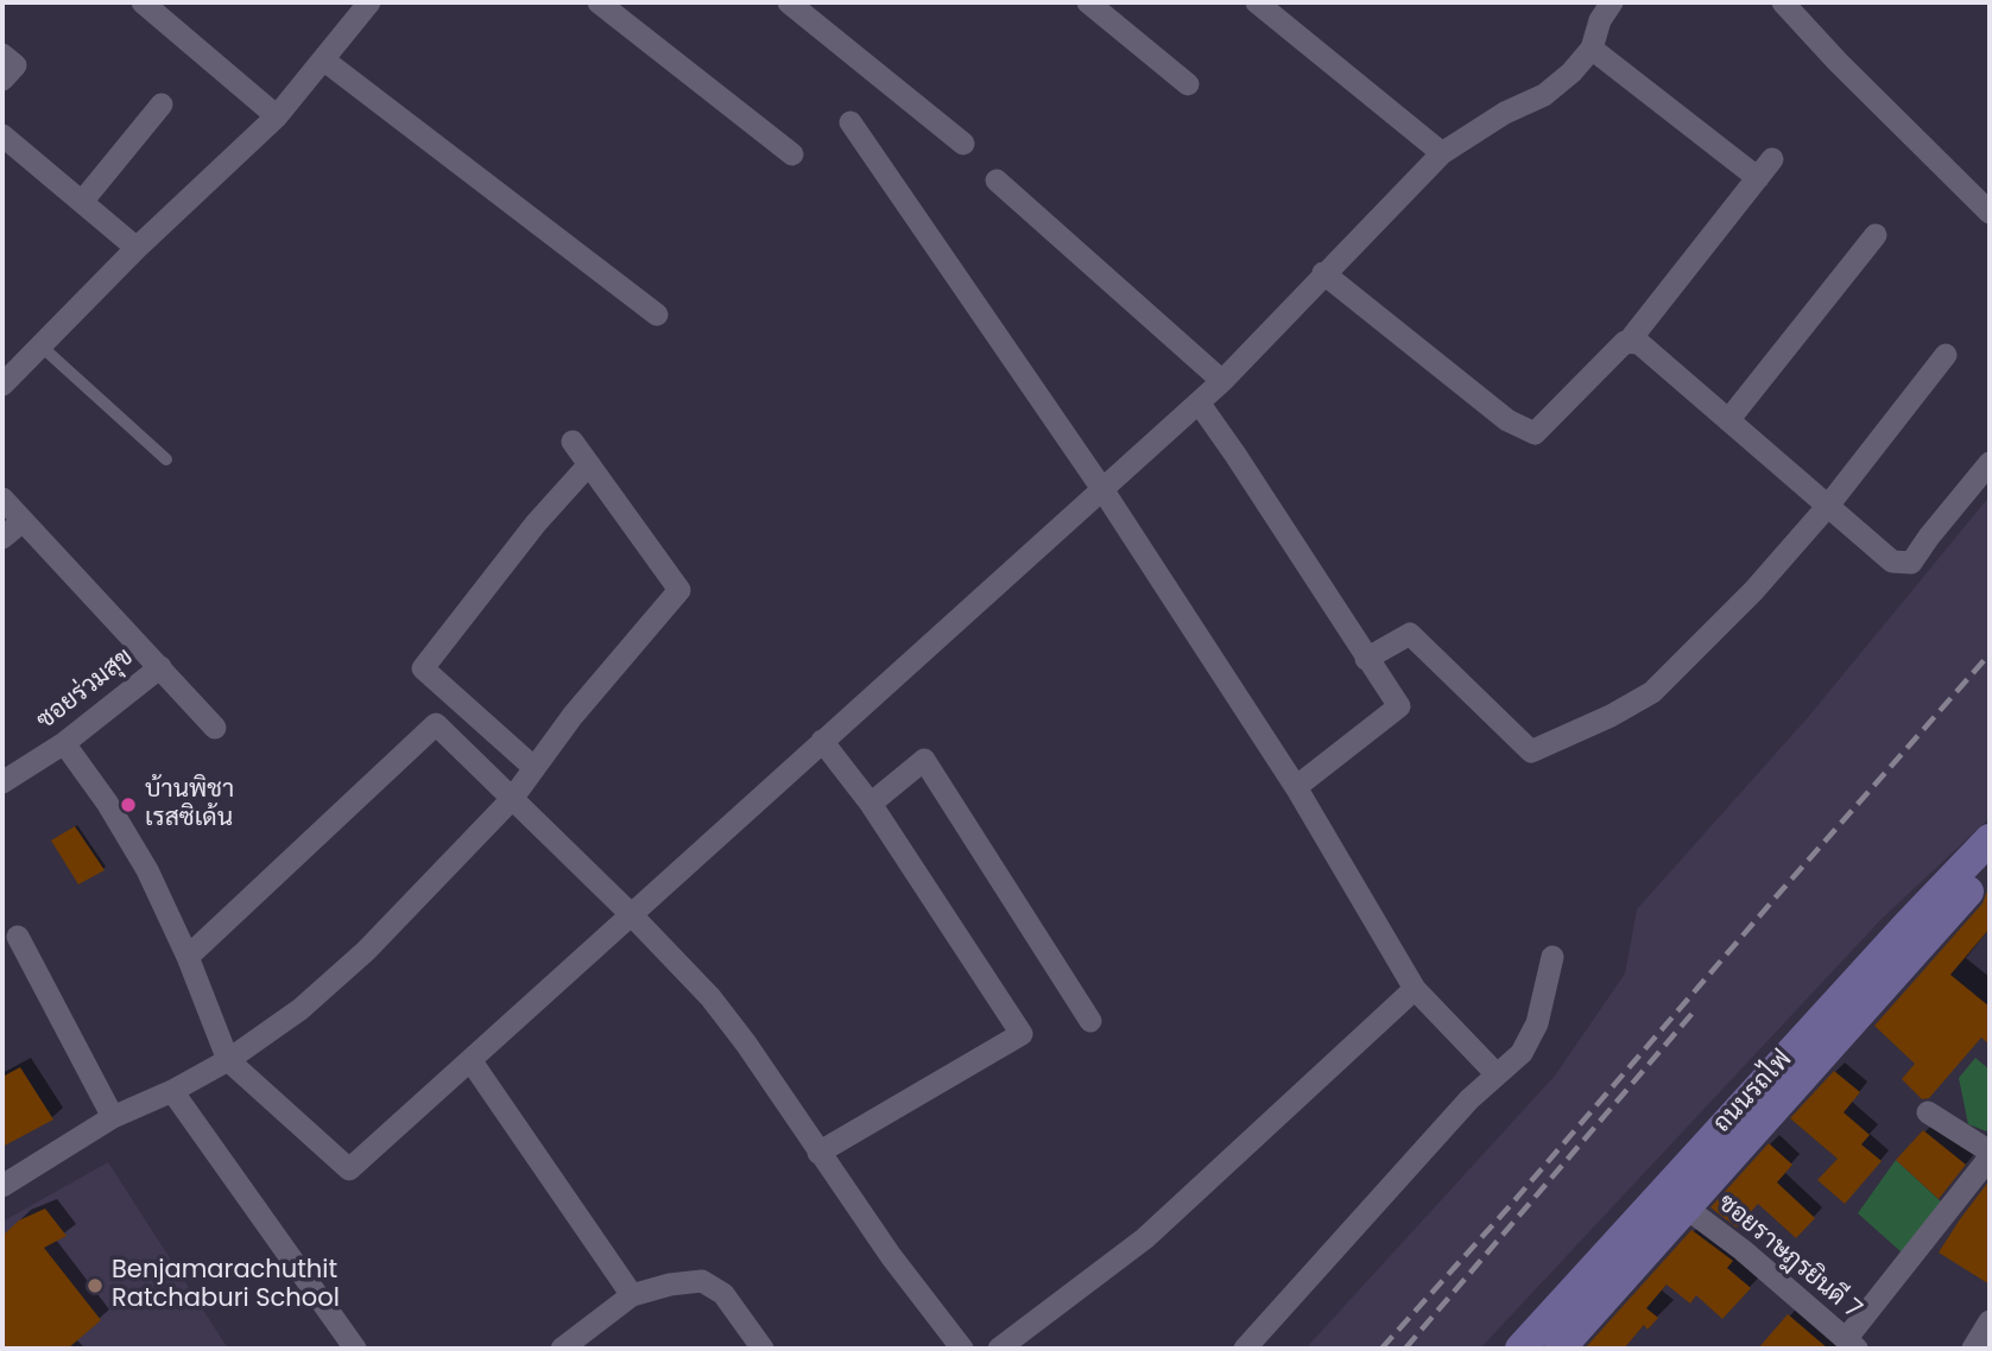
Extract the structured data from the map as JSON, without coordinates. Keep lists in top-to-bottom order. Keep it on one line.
{"streets":{"street":["ซอยร่วมสุข","ถนนรถไฟ","ซอยราษฎรยินดี 7"]},"crossings":[["ถนนรถไฟ","ซอยราษฎรยินดี 7"]],"places":["บ้านพิชา เรสซิเด้น","Benjamarachuthit Ratchaburi School"]}
